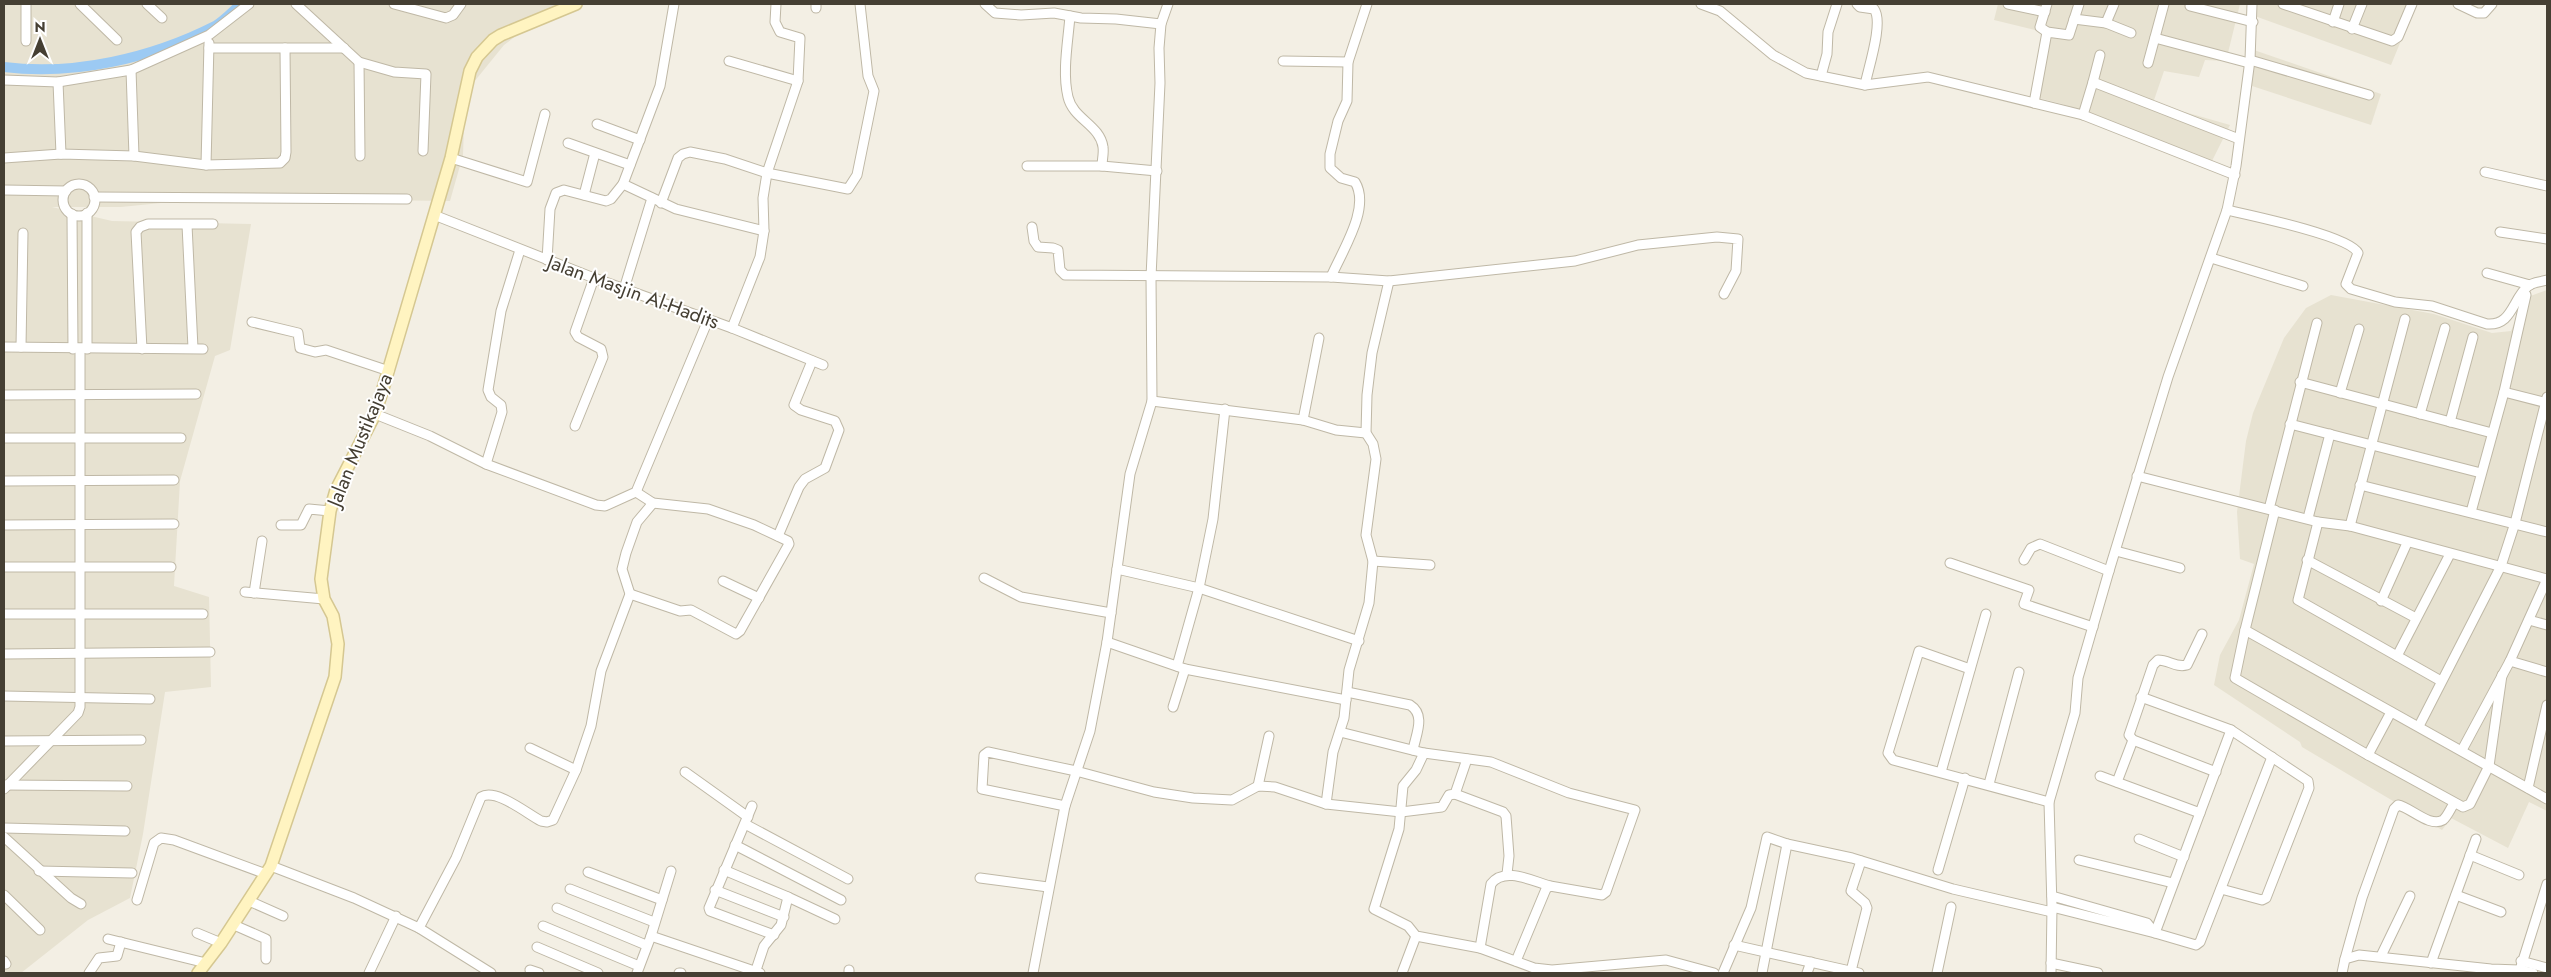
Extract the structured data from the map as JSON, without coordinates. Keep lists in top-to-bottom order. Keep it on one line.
{"streets":{"main road":["Jalan Mustikajaya"],"street":["Jalan Masjin Al-Hadits"]},"crossings":[["Jalan Masjin Al-Hadits","Jalan Mustikajaya"]],"north":"top"}
